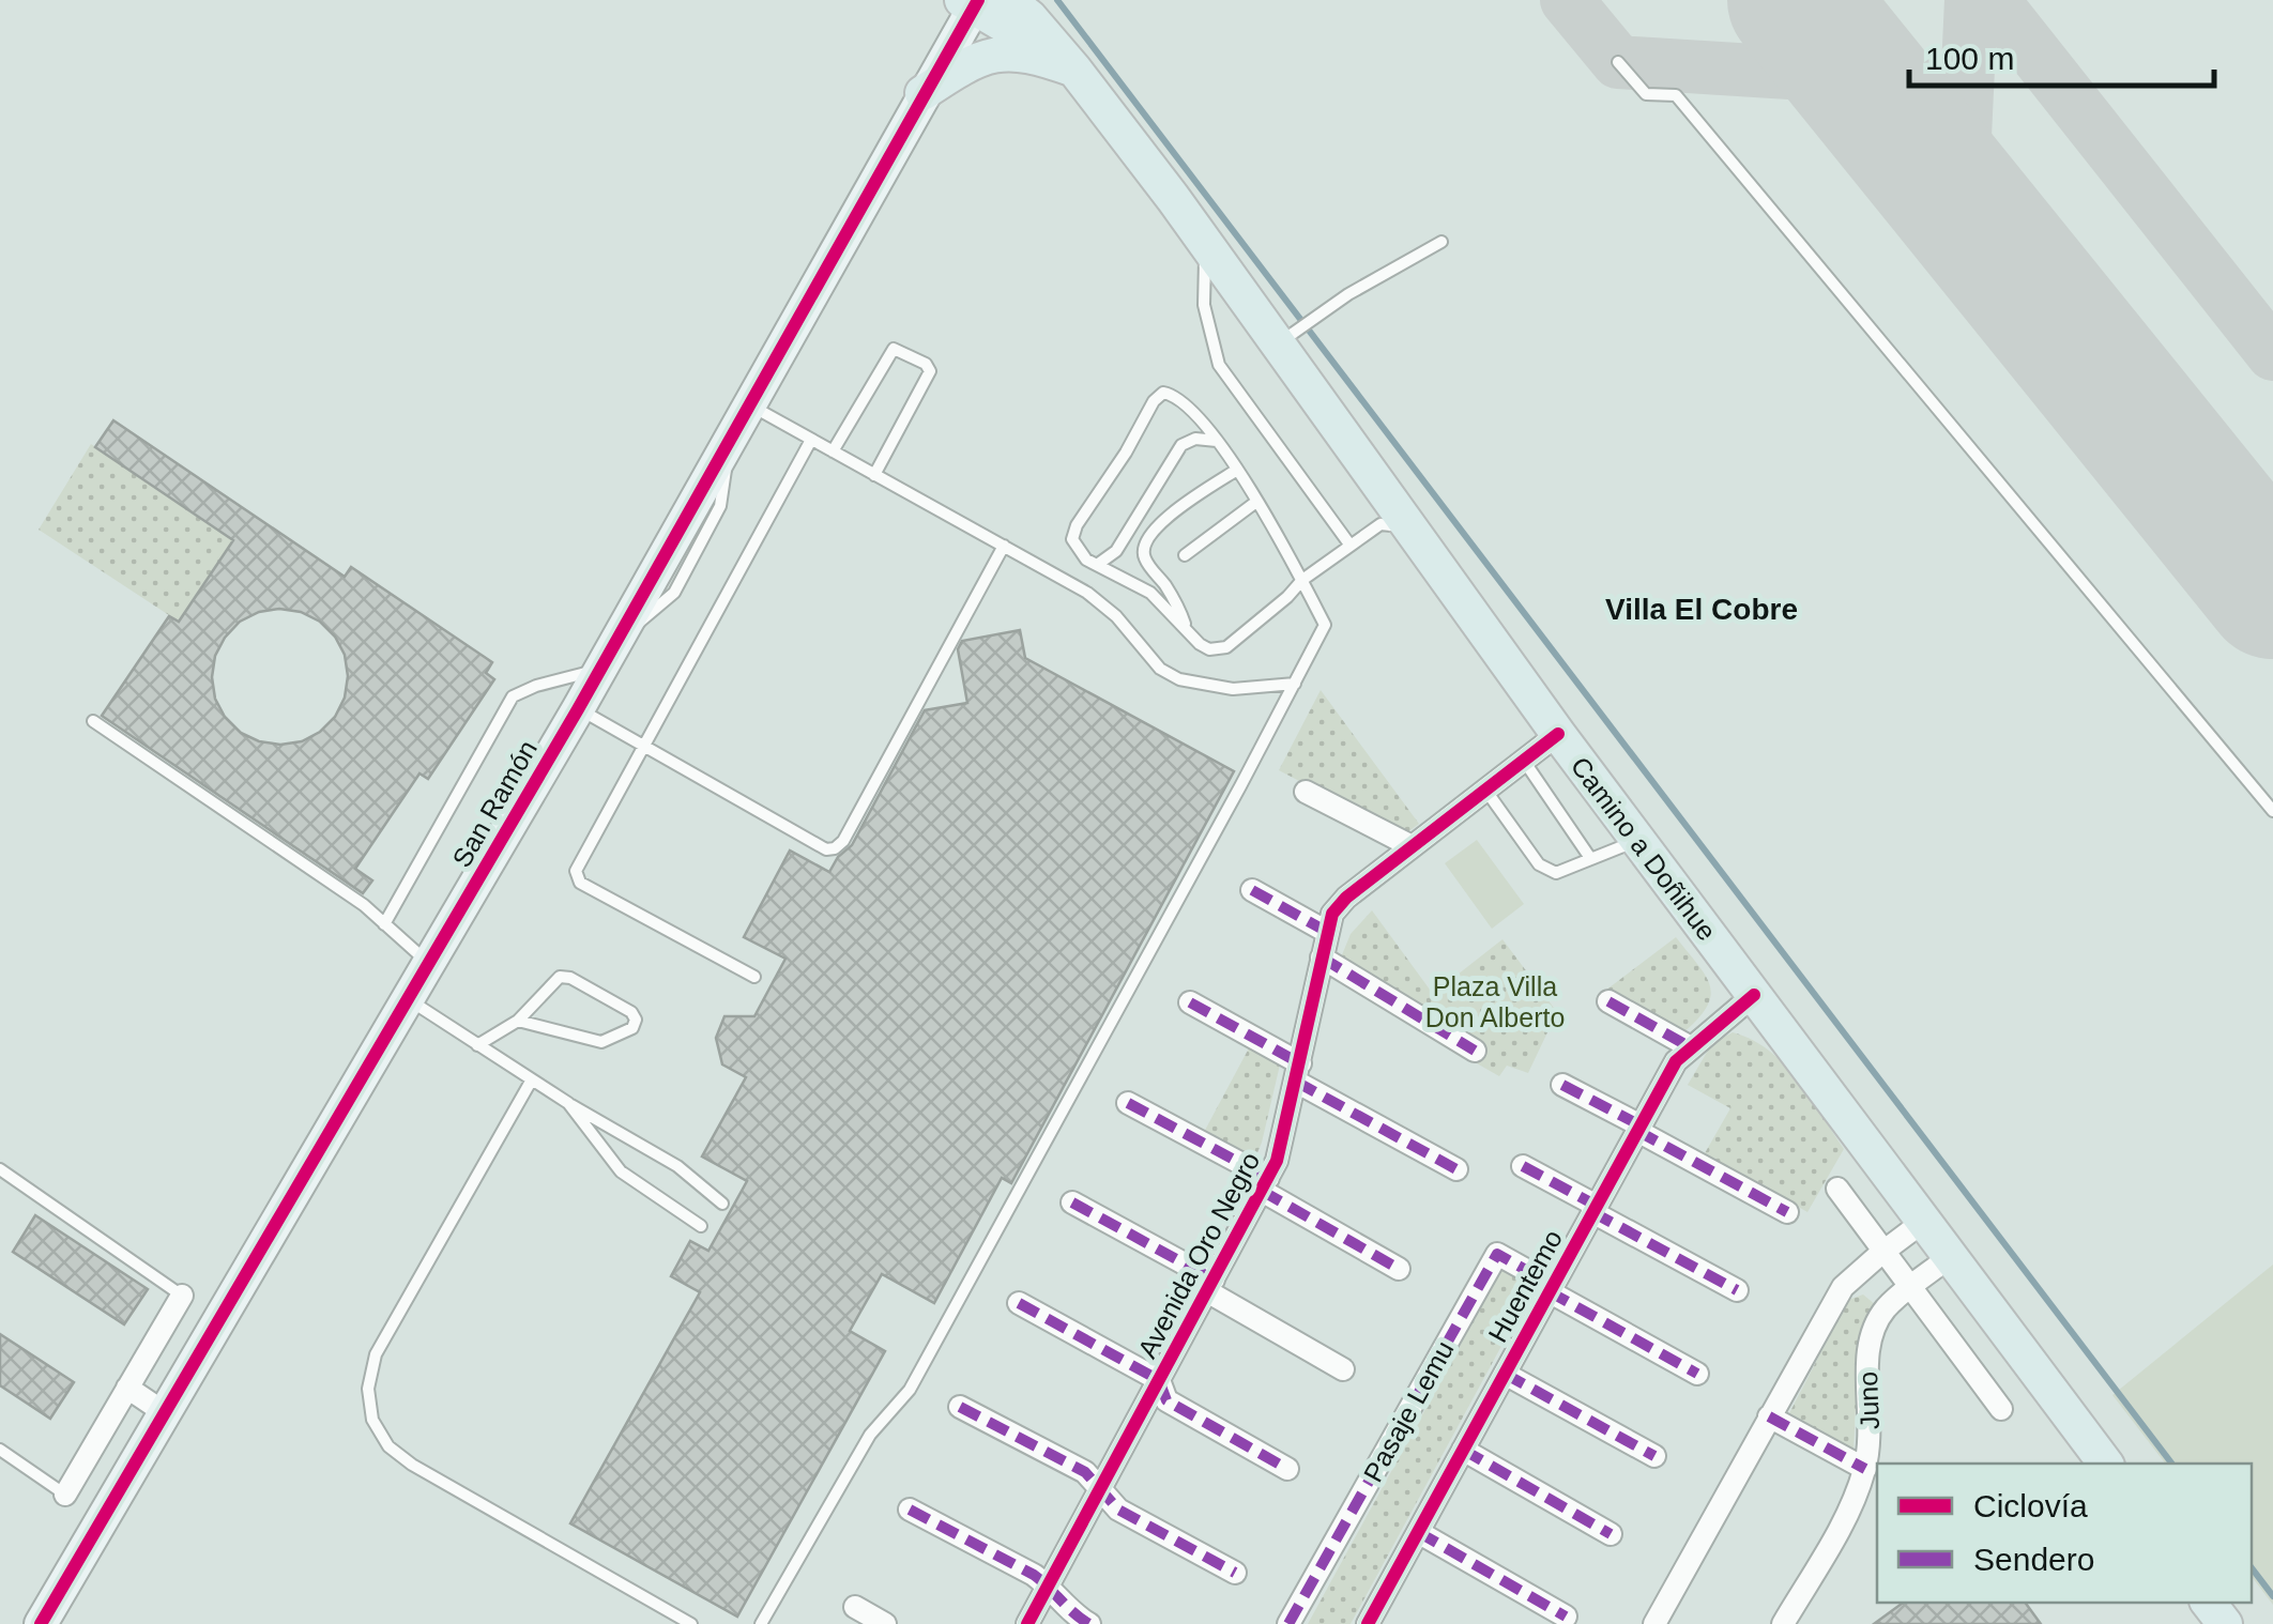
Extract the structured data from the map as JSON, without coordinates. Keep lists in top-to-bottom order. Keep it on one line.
{"streets":{"main road":["Camino a Doñihue"],"street":["San Ramón","Avenida Oro Negro","Huentemo","Juno","Pasaje Lemu"]},"crossings":[["Camino a Doñihue","Avenida Oro Negro"],["Camino a Doñihue","Huentemo"],["Camino a Doñihue","Juno"],["Huentemo","Pasaje Lemu"]],"districts":["Villa El Cobre"],"parks":["Plaza Villa Don Alberto"],"legend":["Ciclovía","Sendero"],"scale_bar":"100 m"}
